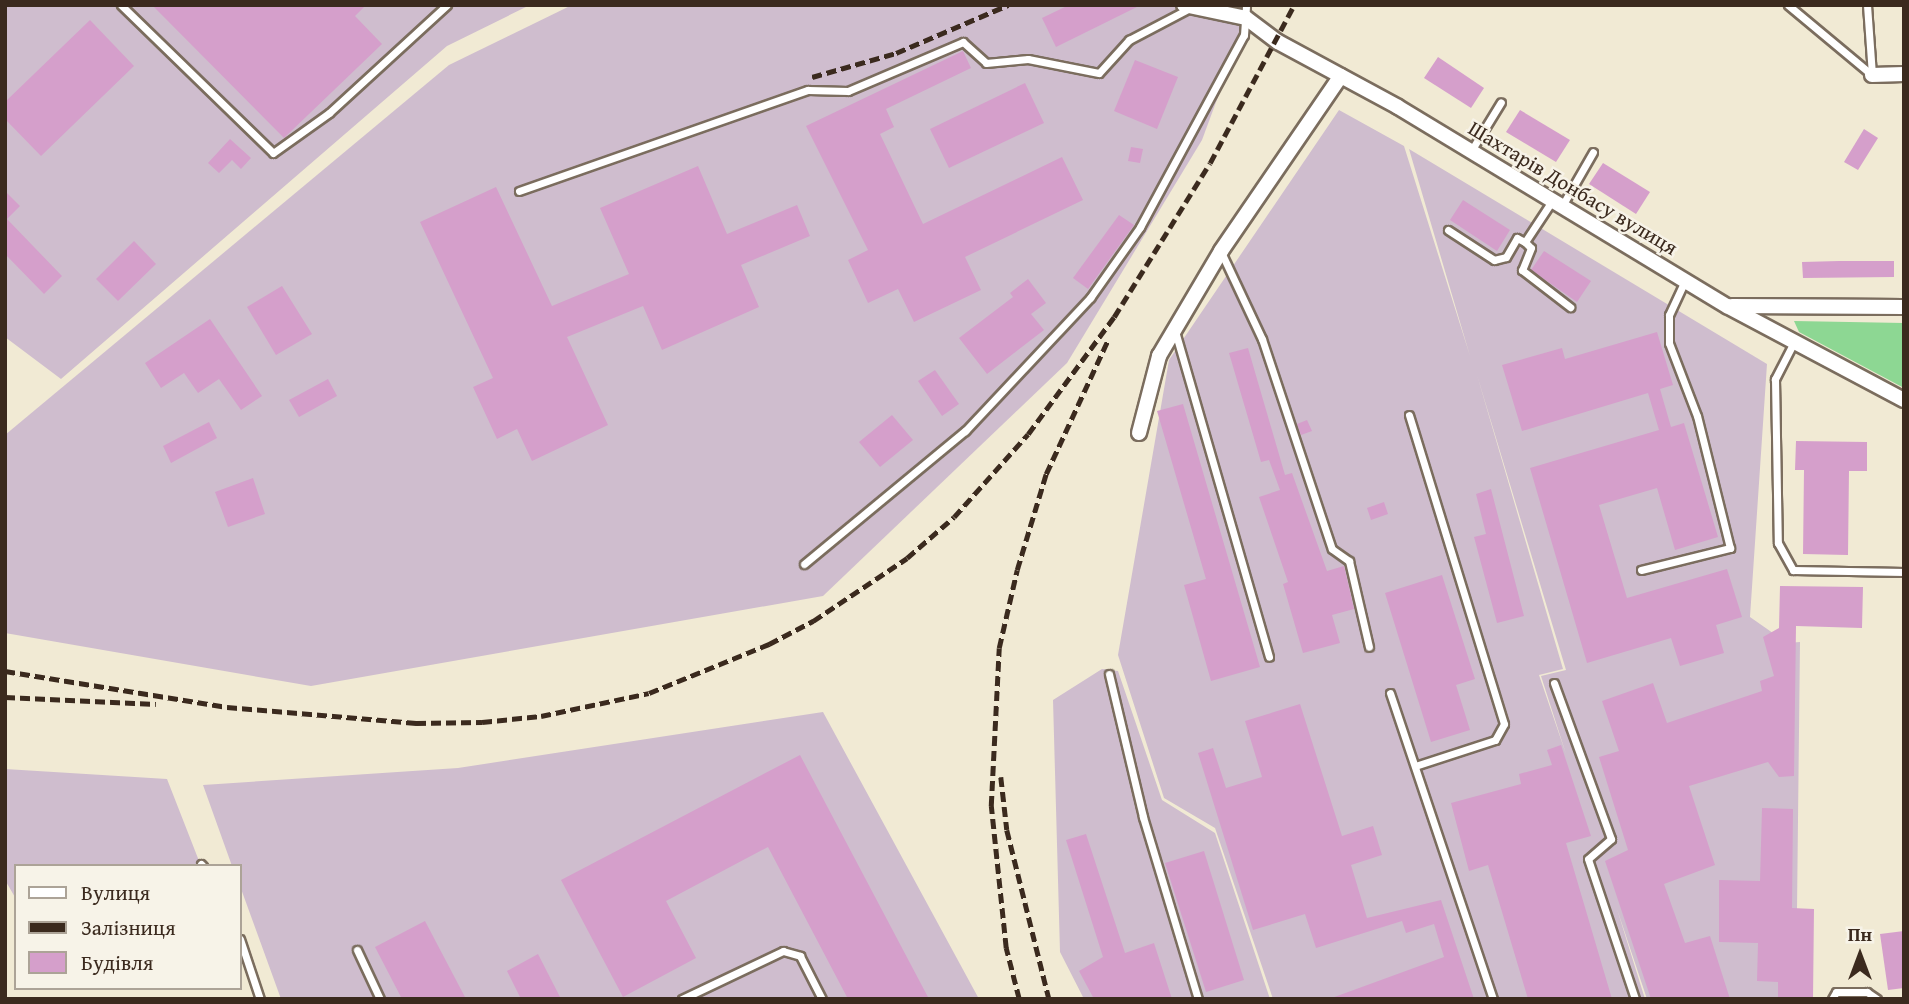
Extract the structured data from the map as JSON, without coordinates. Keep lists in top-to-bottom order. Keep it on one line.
{"streets":{"street":["Шахтарів Донбасу вулиця"]},"legend":["Вулиця","Залізниця","Будівля"],"north":"top"}
